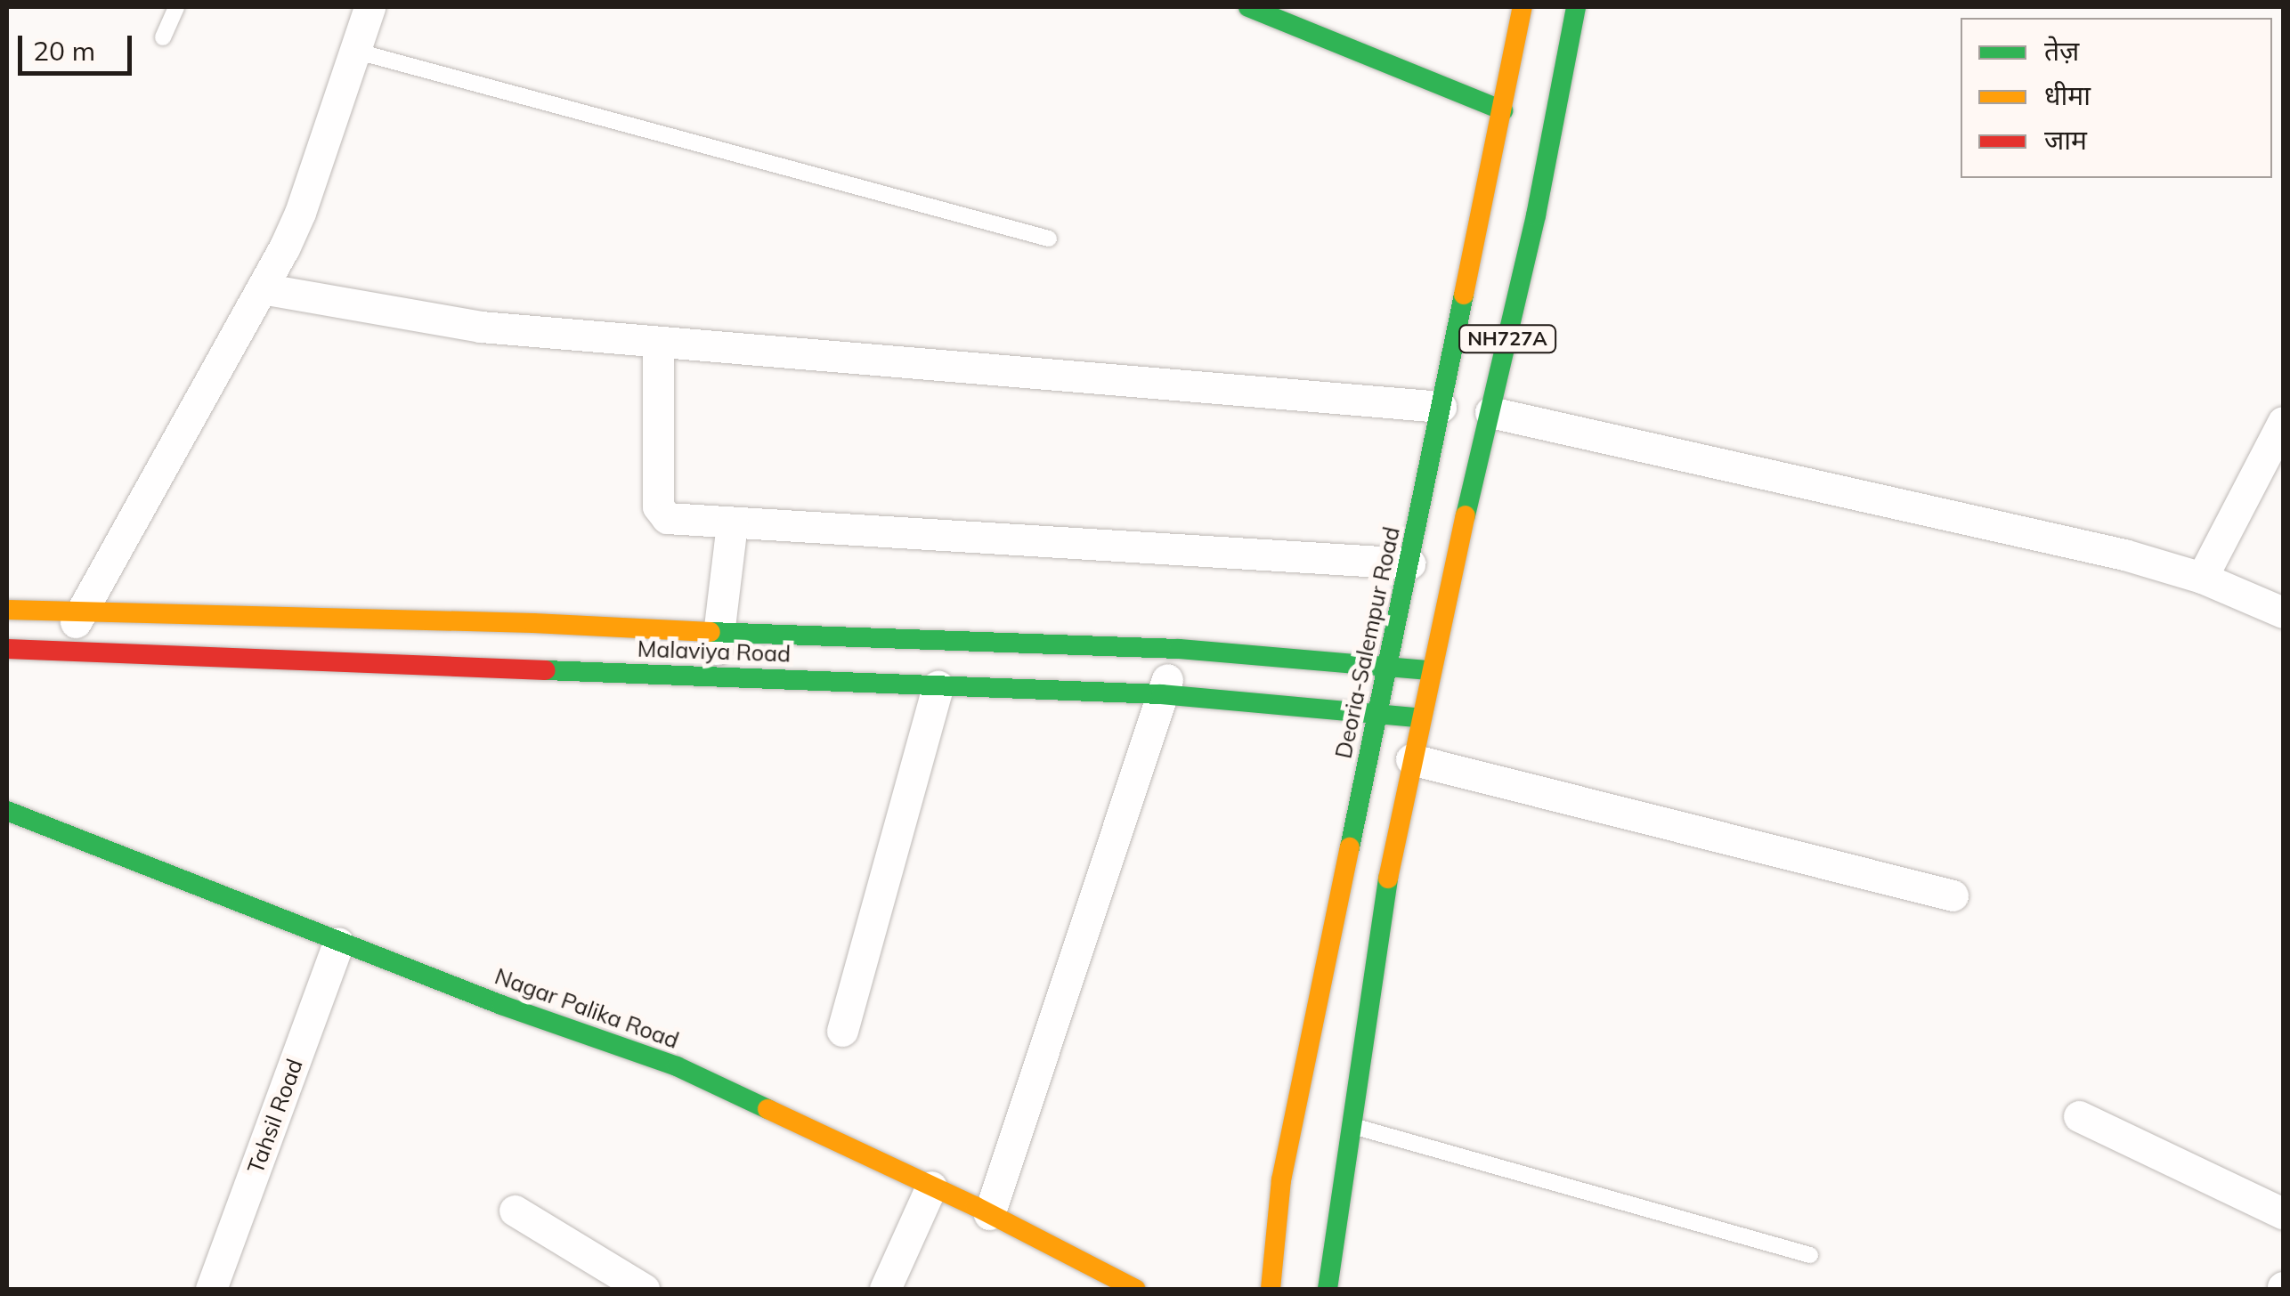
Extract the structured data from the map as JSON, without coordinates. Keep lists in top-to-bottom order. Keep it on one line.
{"streets":{"main road":["NH727A","Deoria-Salempur Road","Malaviya Road","Nagar Palika Road"],"street":["Tahsil Road"]},"crossings":[["NH727A","Malaviya Road"],["Deoria-Salempur Road","Malaviya Road"],["Nagar Palika Road","Tahsil Road"]],"legend":["तेज़","धीमा","जाम"],"scale_bar":"20 m"}
